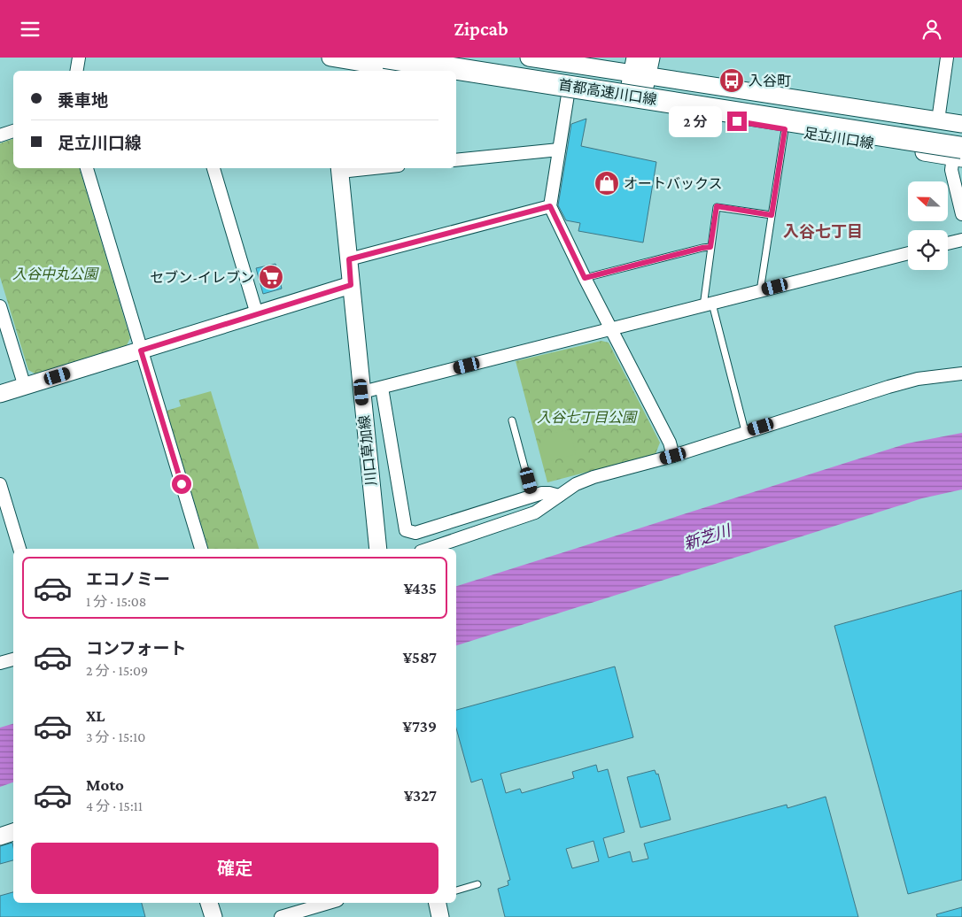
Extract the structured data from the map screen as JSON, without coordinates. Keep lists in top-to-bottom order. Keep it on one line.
{"streets":{"highway":["首都高速川口線"],"main road":["足立川口線","川口草加線"]},"crossings":[["首都高速川口線","足立川口線"]],"districts":["入谷七丁目"],"water":["新芝川"],"parks":["入谷中丸公園","入谷七丁目公園"],"places":{"bus stop":["入谷町"],"shop":["オートバックス"],"supermarket":["セブン-イレブン"]},"north":"left","page":{"header":"Zipcab","banner":["乗車地","足立川口線"],"bubble":"2 分","list":[{"name":"エコノミー","note":"1 分 · 15:08","value":"¥435"},{"name":"コンフォート","note":"2 分 · 15:09","value":"¥587"},{"name":"XL","note":"3 分 · 15:10","value":"¥739"},{"name":"Moto","note":"4 分 · 15:11","value":"¥327"}],"buttons":"確定"}}
